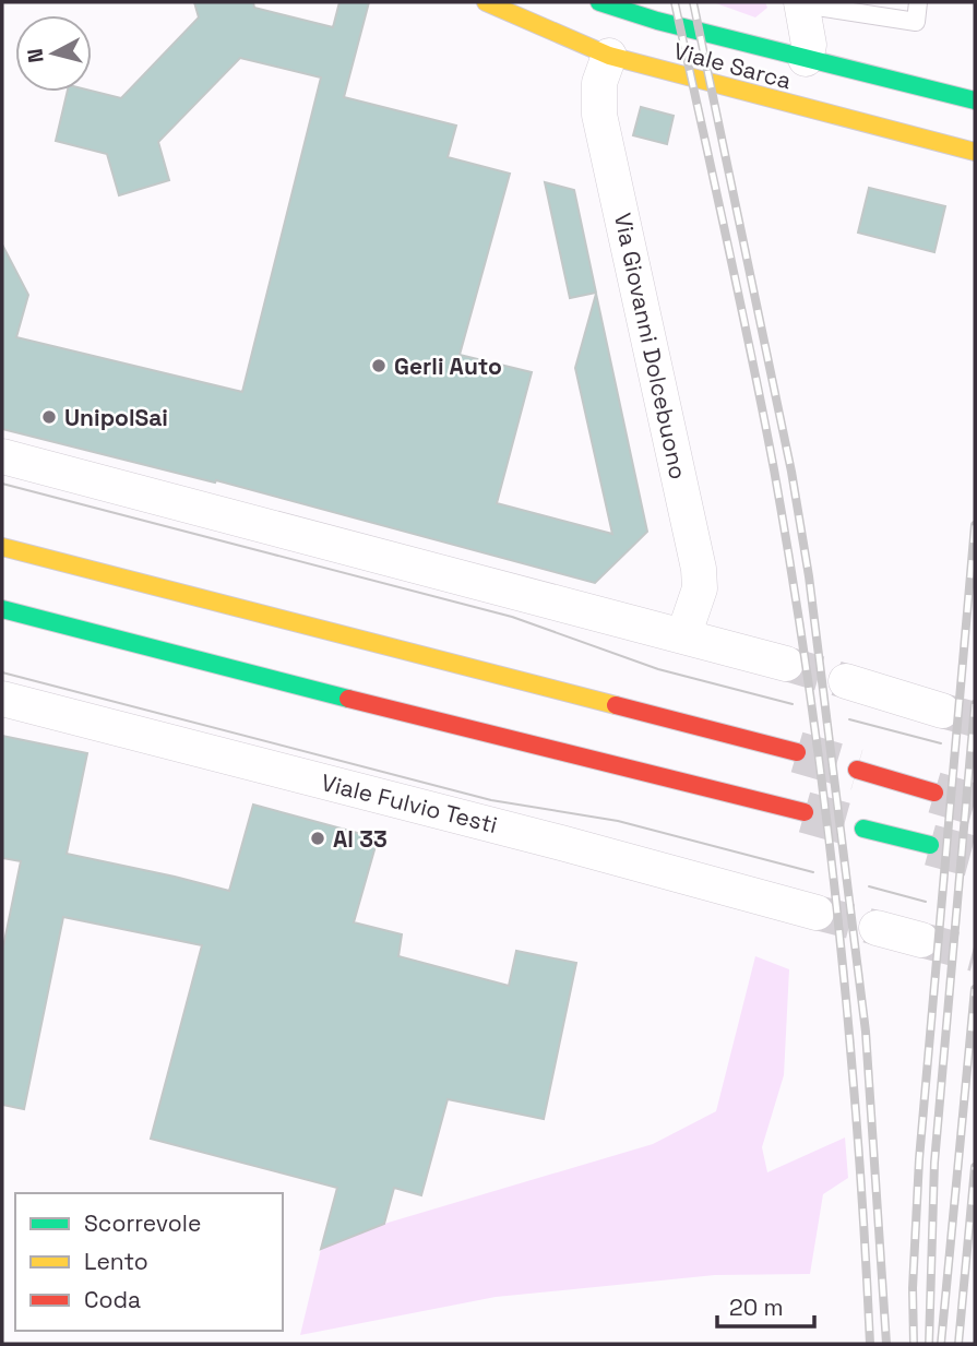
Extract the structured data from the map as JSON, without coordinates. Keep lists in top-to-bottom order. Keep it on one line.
{"streets":{"main road":["Viale Sarca"],"street":["Via Giovanni Dolcebuono","Viale Fulvio Testi"]},"crossings":[["Viale Sarca","Via Giovanni Dolcebuono"]],"places":["Gerli Auto","UnipolSai","Al 33"],"legend":["Scorrevole","Lento","Coda"],"scale_bar":"20 m","north":"left"}
